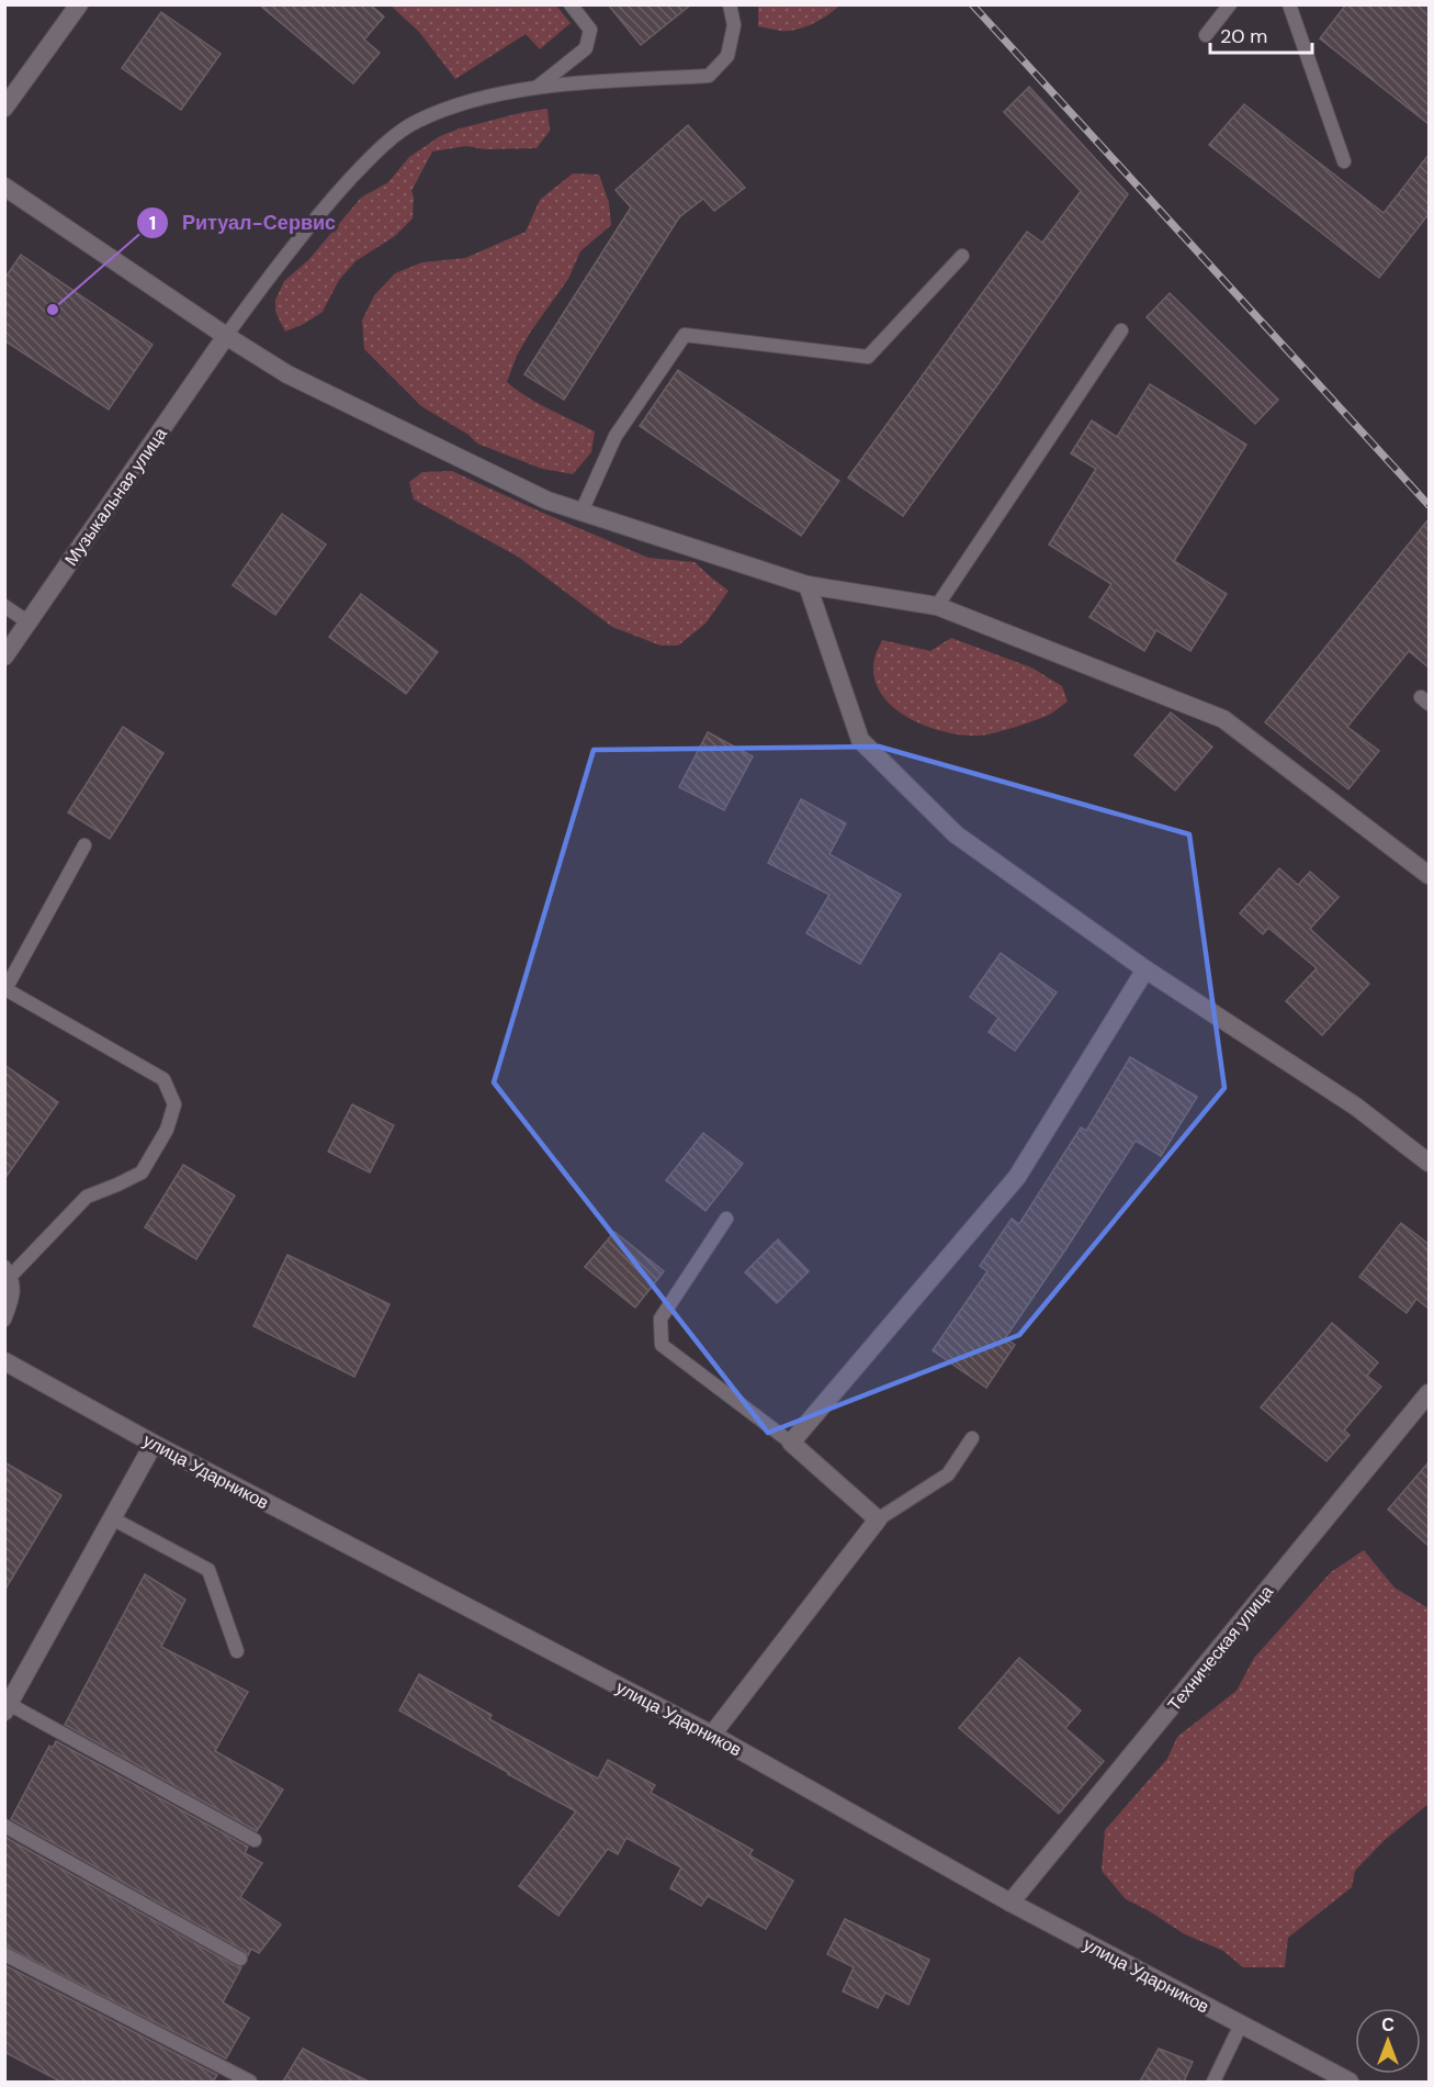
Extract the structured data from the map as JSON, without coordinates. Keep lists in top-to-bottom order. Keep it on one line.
{"streets":{"street":["Музыкальная улица","улица Ударников","Техническая улица"]},"crossings":[["улица Ударников","Техническая улица"]],"places":["Ритуал-Сервис"],"scale_bar":"20 m","north":"top"}
